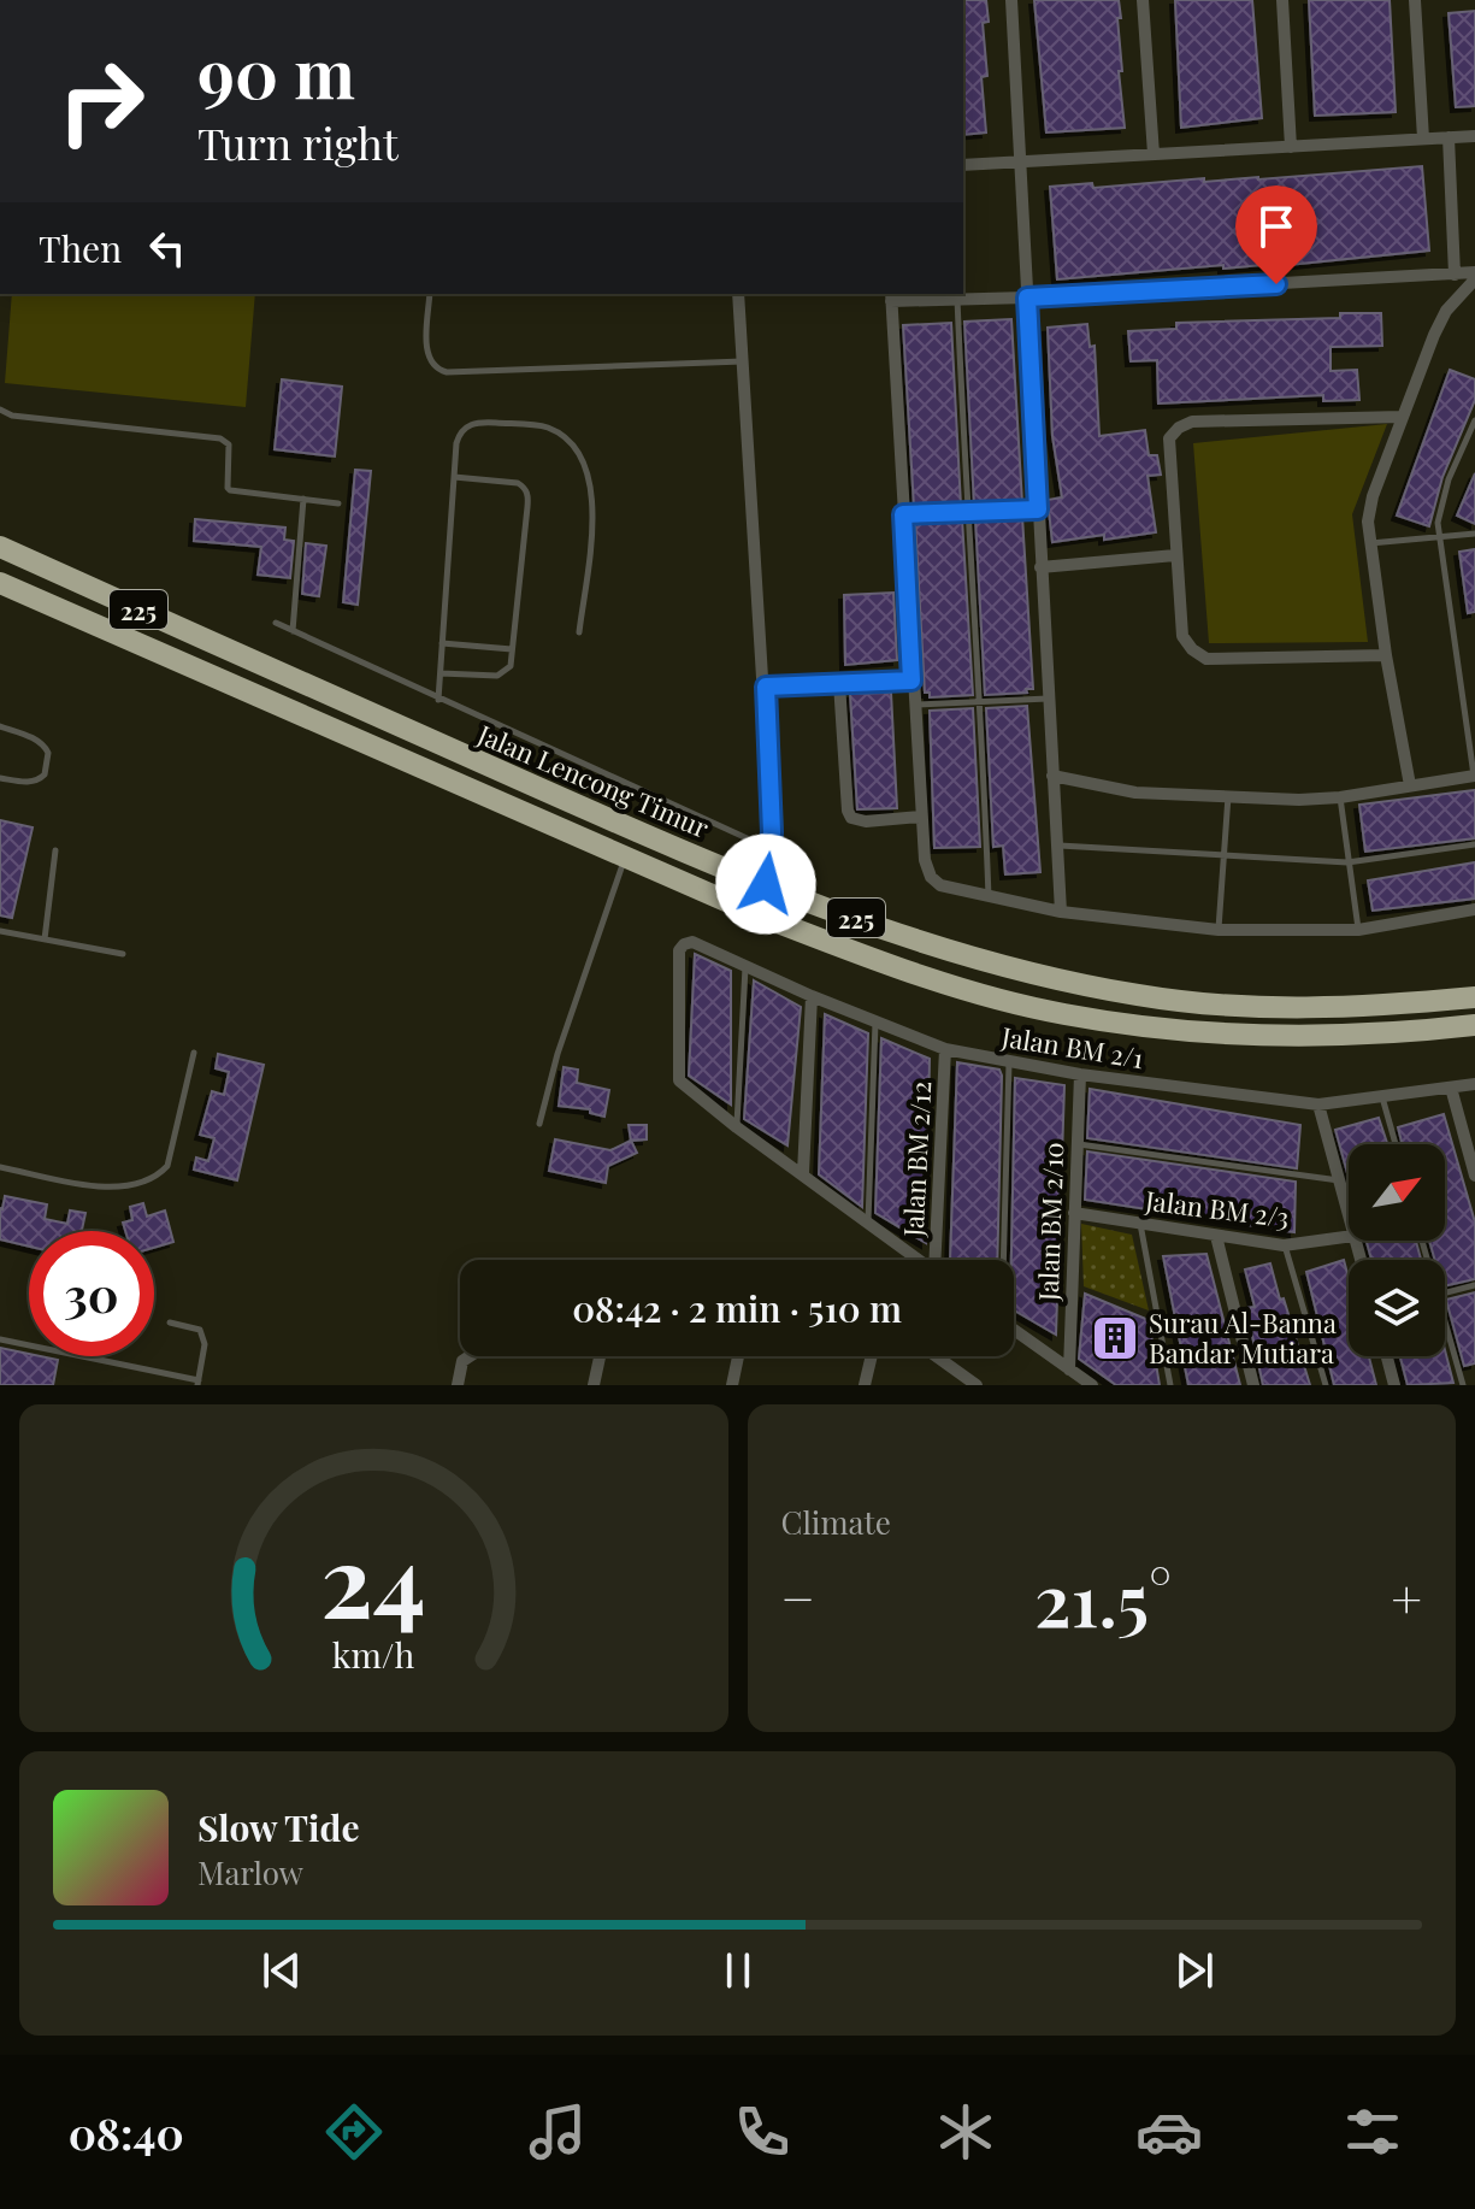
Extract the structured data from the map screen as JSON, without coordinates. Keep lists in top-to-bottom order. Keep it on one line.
{"streets":{"highway":["225","Jalan Lencong Timur"],"street":["Jalan BM 2/1","Jalan BM 2/12","Jalan BM 2/3","Jalan BM 2/10"]},"crossings":[["Jalan BM 2/1","Jalan BM 2/12"],["Jalan BM 2/1","Jalan BM 2/10"],["Jalan BM 2/3","Jalan BM 2/10"]],"places":{"building":["Surau Al-Banna Bandar Mutiara"]},"north":"top right","page":{"turn":["90 m","Turn right"],"then":"Then","limit":"30","trip":"08:42 · 2 min · 510 m","tile":"Climate","heat":["−","21.5°","+"],"song":["Slow Tide","Marlow"],"tabs":"08:40","gauge":["24","km/h"]}}
